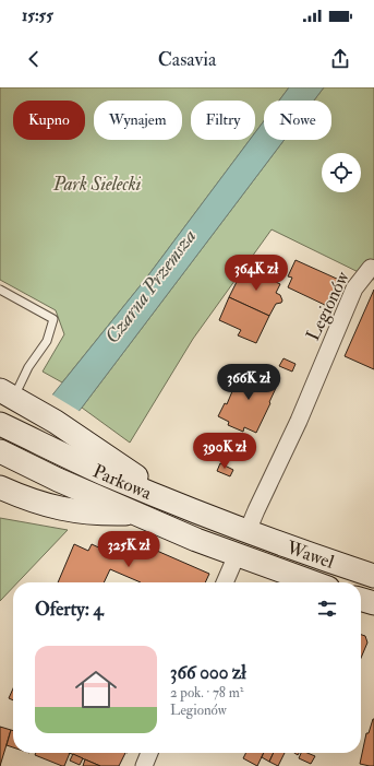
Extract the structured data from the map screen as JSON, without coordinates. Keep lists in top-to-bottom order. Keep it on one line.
{"streets":{"street":["Legionów","Parkowa","Wawel"]},"crossings":[["Legionów","Parkowa"],["Legionów","Wawel"],["Parkowa","Wawel"]],"water":["Czarna Przemsza"],"parks":["Park Sielecki"],"page":{"status":"15:55","header":"Casavia","chip":["Kupno","Wynajem","Filtry","Nowe"],"price":["364K zł","366K zł","390K zł","325K zł"],"heading":"Oferty: 4","list":[{"name":"366 000 zł","note":"2 pok. · 78 m² · Legionów"}]}}
